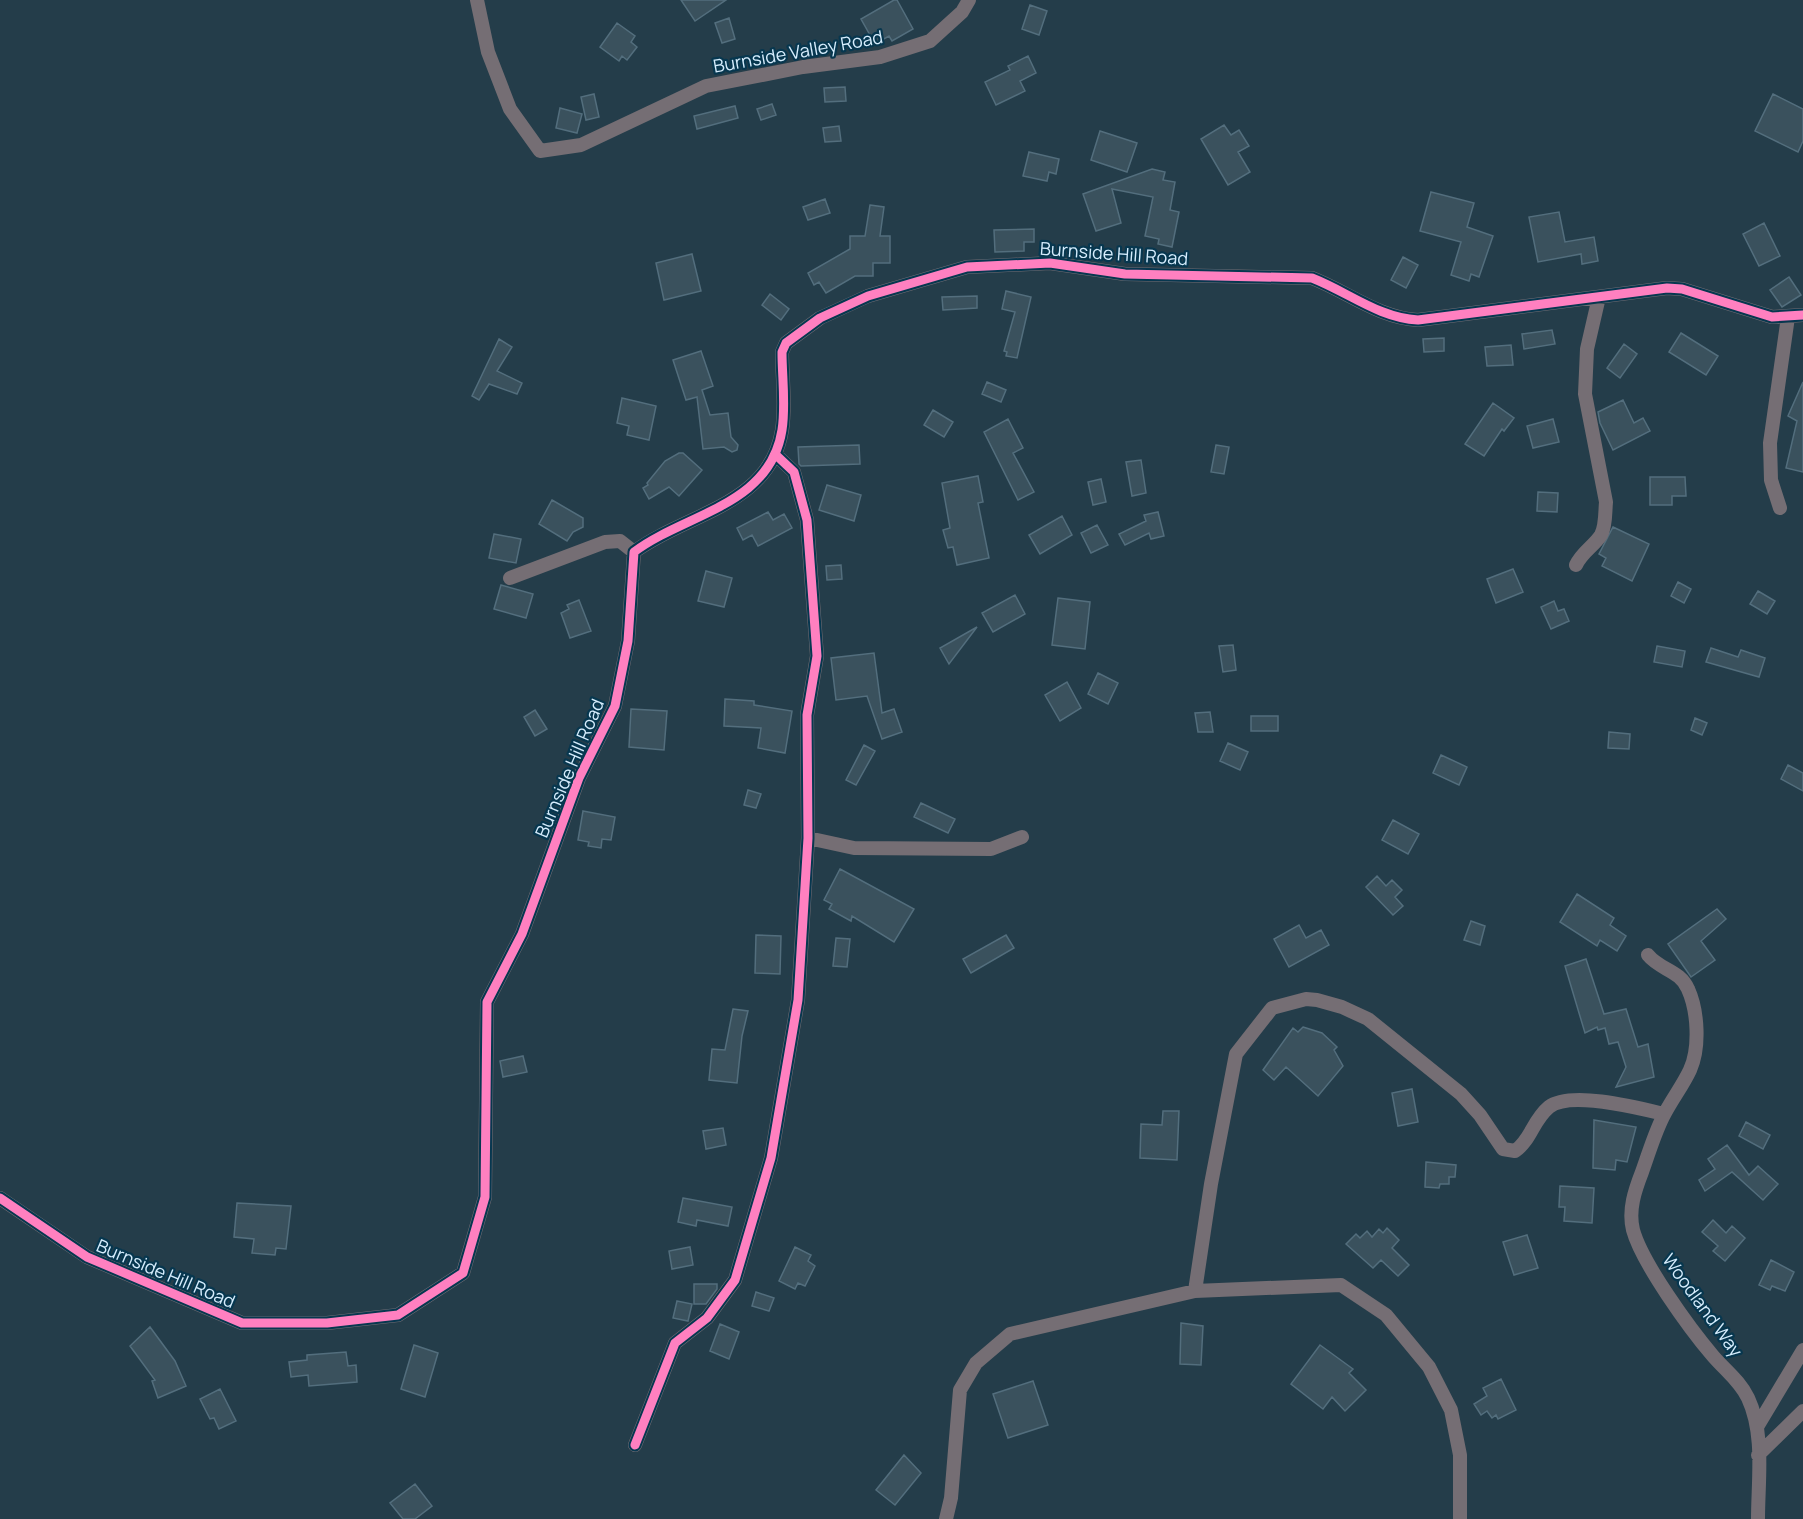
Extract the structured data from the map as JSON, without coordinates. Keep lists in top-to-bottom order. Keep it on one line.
{"streets":{"street":["Burnside Valley Road","Burnside Hill Road","Woodland Way"]}}
